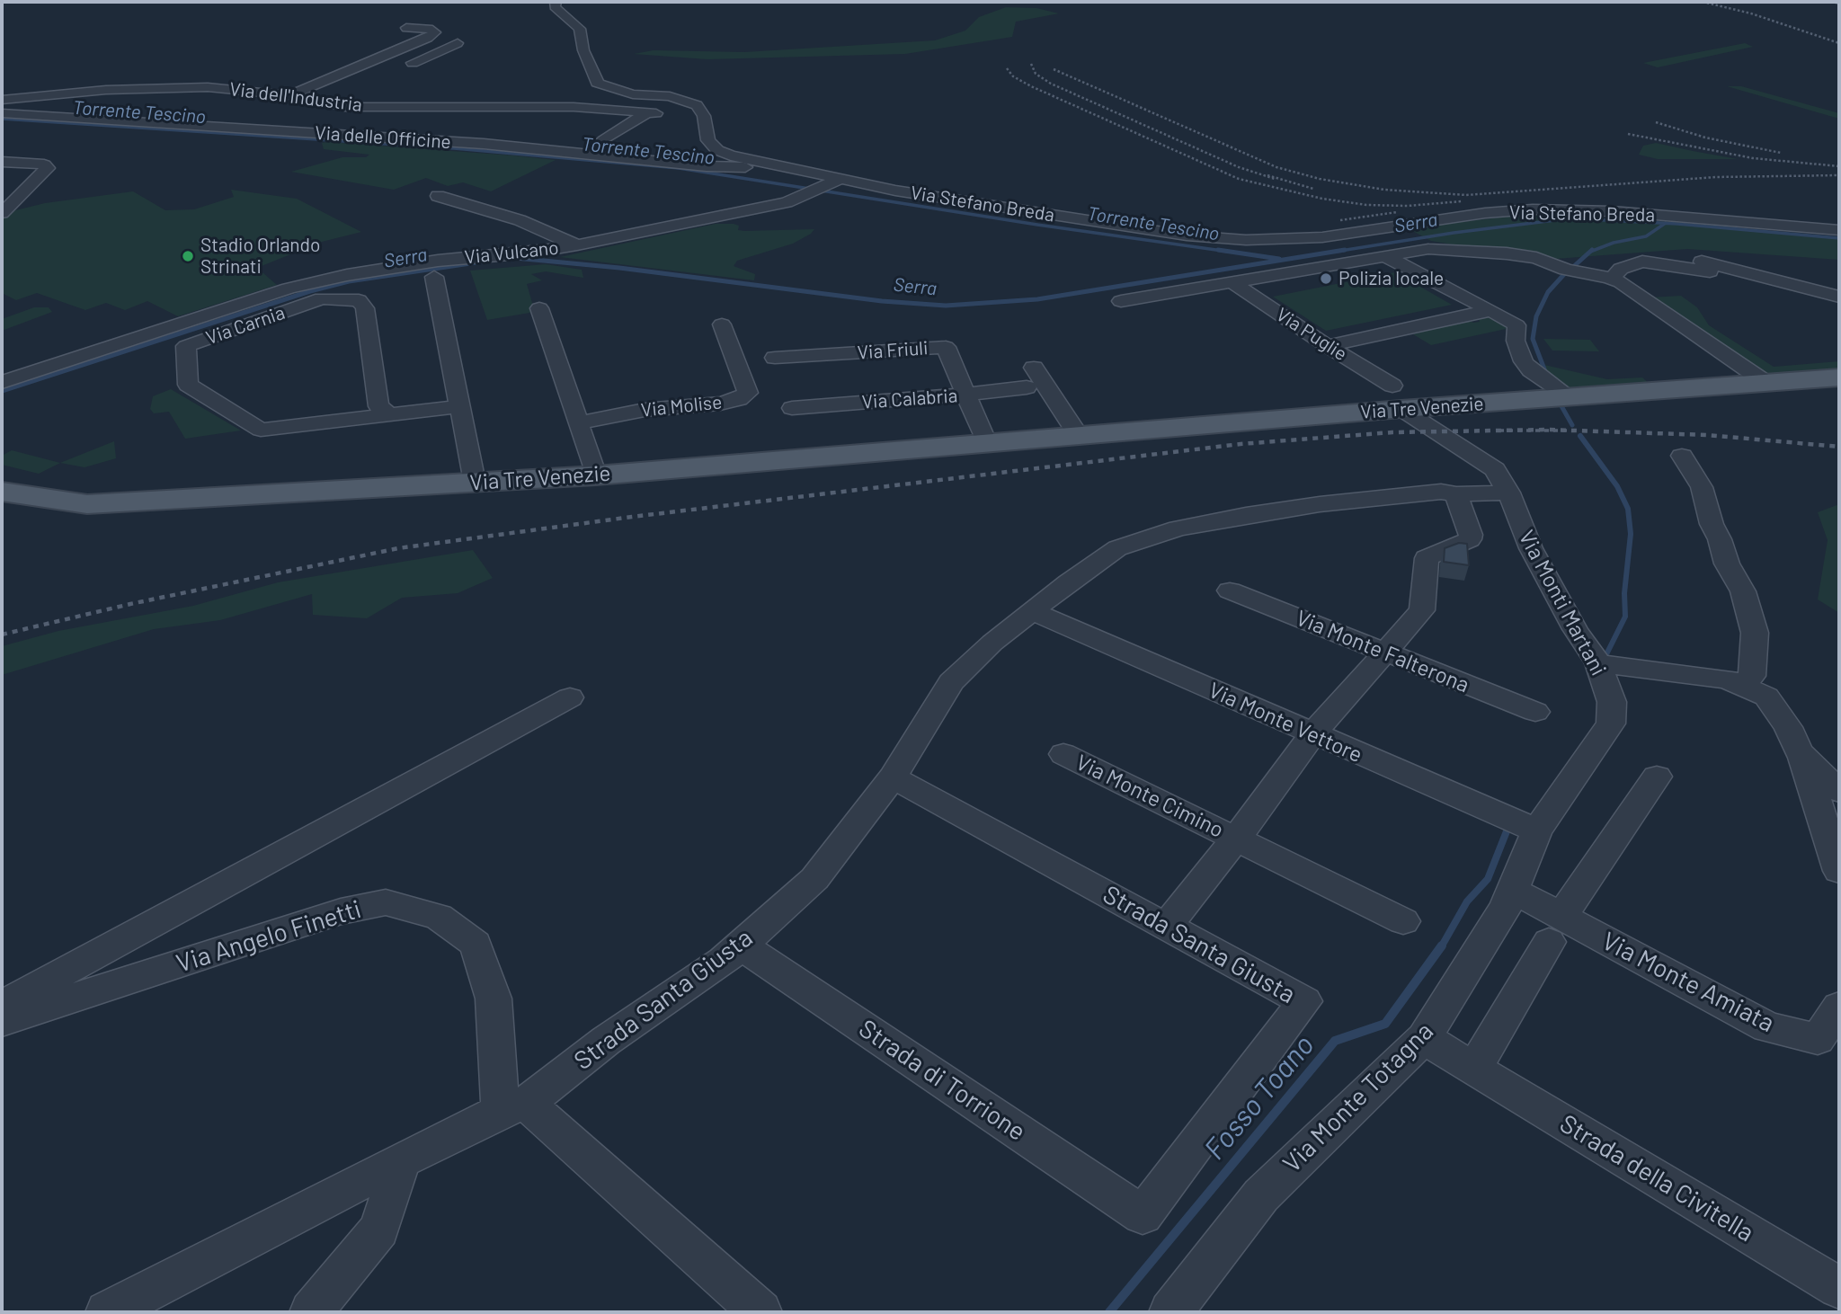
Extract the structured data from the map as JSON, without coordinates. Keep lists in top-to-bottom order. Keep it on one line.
{"streets":{"main road":["Via Tre Venezie"],"street":["Via dell'Industria","Via delle Officine","Via Stefano Breda","Via Vulcano","Via Carnia","Via Puglie","Via Friuli","Via Calabria","Via Molise","Via Monti Martani","Via Monte Falterona","Via Monte Vettore","Via Monte Cimino","Via Angelo Finetti","Strada Santa Giusta","Via Monte Amiata","Strada di Torrione","Via Monte Totagna","Strada della Civitella"]},"crossings":[["Via delle Officine","Via Stefano Breda"],["Via Stefano Breda","Via Vulcano"],["Via Puglie","Via Tre Venezie"],["Via Puglie","Via Monti Martani"],["Via Friuli","Via Calabria"],["Via Friuli","Via Tre Venezie"],["Via Tre Venezie","Via Monti Martani"],["Via Monti Martani","Via Monte Vettore"],["Via Monti Martani","Strada Santa Giusta"],["Via Monti Martani","Via Monte Totagna"],["Via Monte Falterona","Via Monte Cimino"],["Via Monte Vettore","Via Monte Cimino"],["Via Monte Vettore","Strada Santa Giusta"],["Via Monte Vettore","Via Monte Totagna"],["Via Monte Cimino","Strada Santa Giusta"],["Via Angelo Finetti","Strada Santa Giusta"],["Strada Santa Giusta","Strada di Torrione"],["Via Monte Amiata","Via Monte Totagna"],["Via Monte Totagna","Strada della Civitella"]],"water":["Torrente Tescino","Serra","Fosso Toano"],"places":["Stadio Orlando Strinati","Polizia locale"]}
